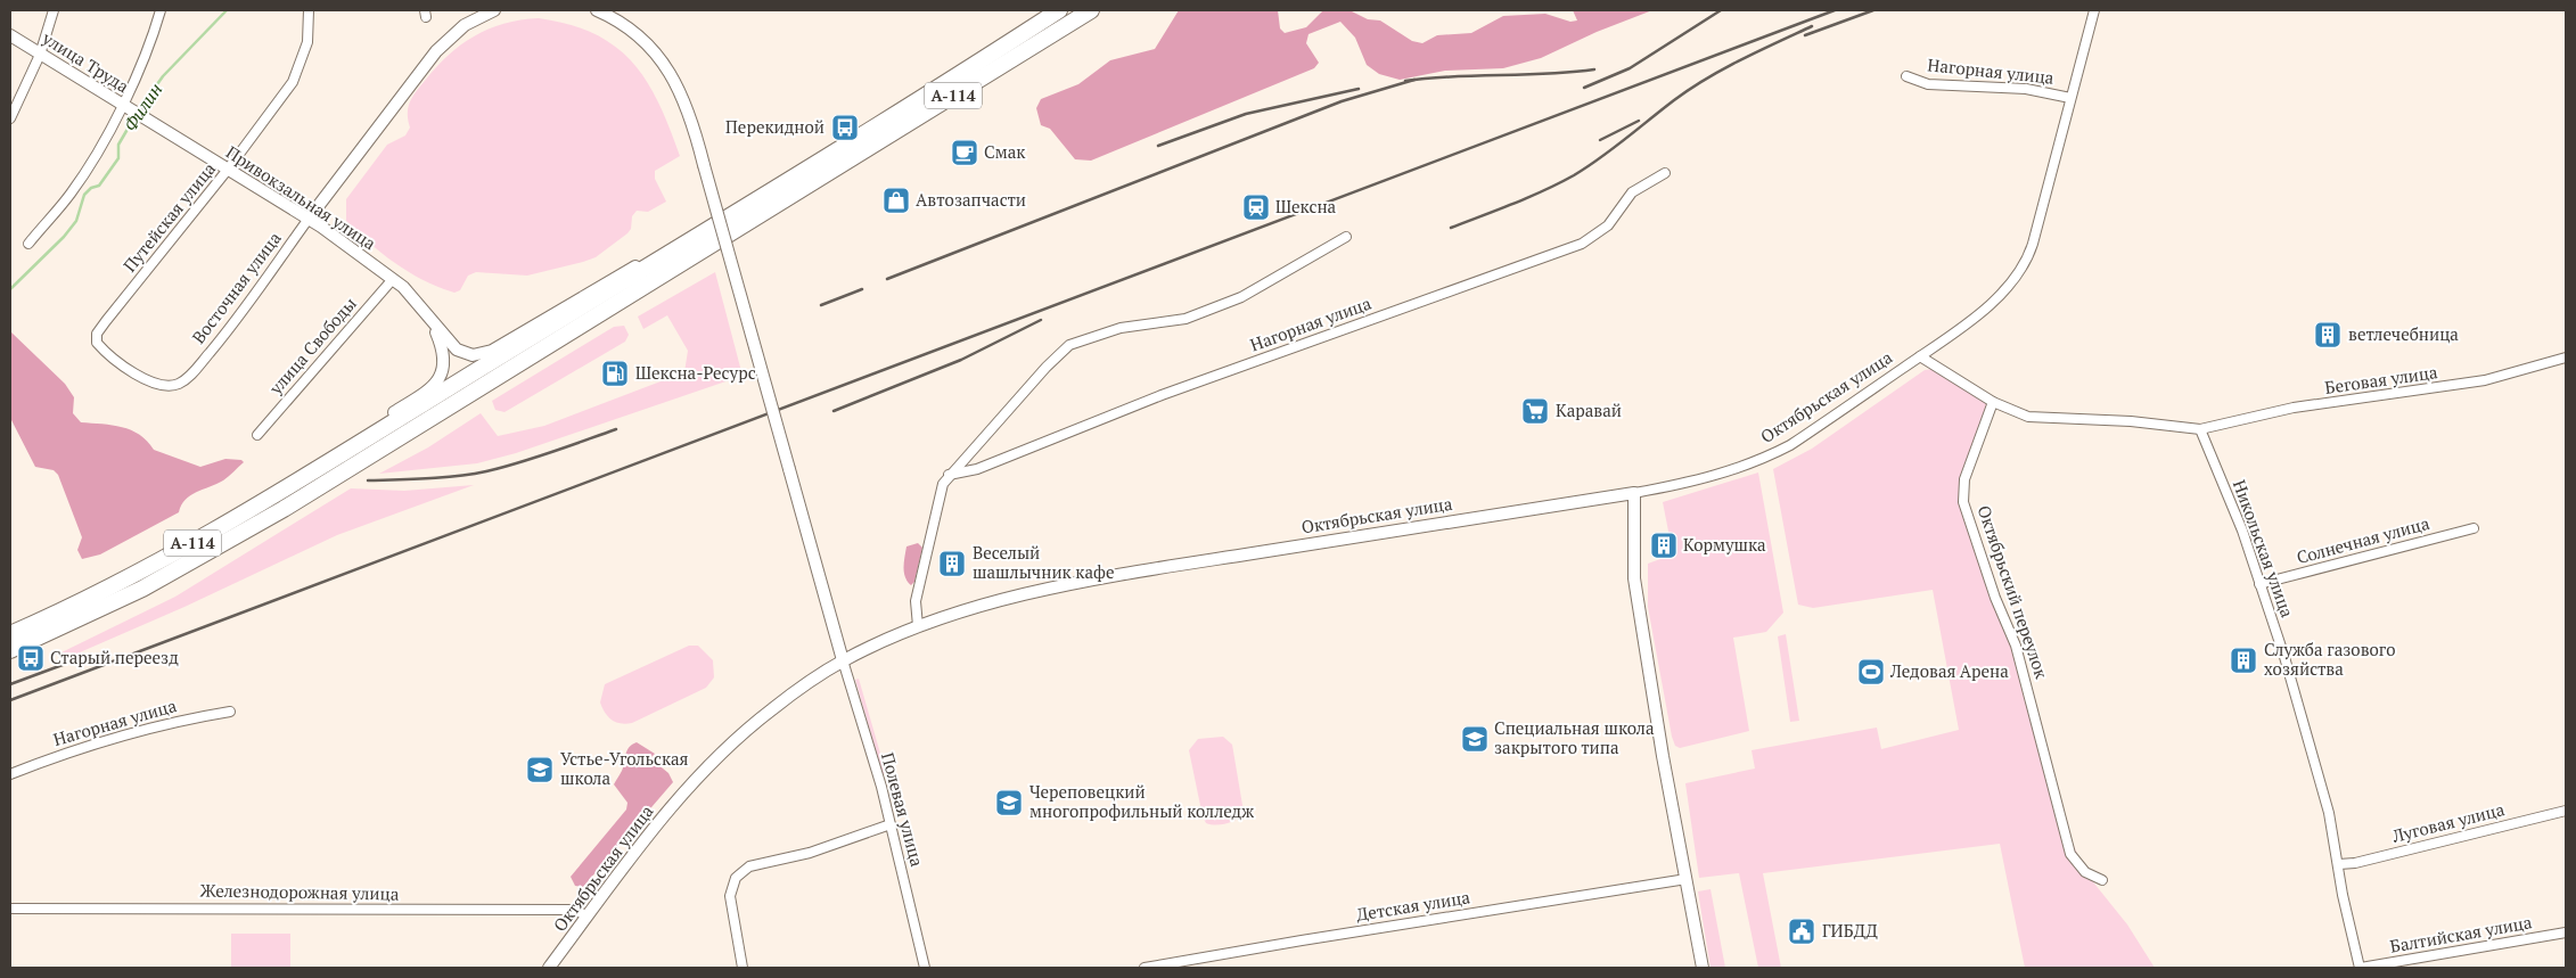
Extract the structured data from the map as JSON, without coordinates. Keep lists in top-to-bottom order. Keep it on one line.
{"streets":{"highway":["А-114"],"street":["улица Труда","Нагорная улица","Привокзальная улица","Путейская улица","Восточная улица","улица Свободы","Беговая улица","Октябрьская улица","Солнечная улица","Никольская улица","Октябрьский переулок","Полевая улица","Луговая улица","Железнодорожная улица","Детская улица","Балтийская улица"]},"crossings":[["улица Труда","Привокзальная улица"],["Нагорная улица","Октябрьская улица"],["А-114","Привокзальная улица"],["Привокзальная улица","Путейская улица"],["Привокзальная улица","Восточная улица"],["Привокзальная улица","улица Свободы"],["Путейская улица","Восточная улица"],["Беговая улица","Никольская улица"],["Октябрьская улица","Полевая улица"],["Октябрьская улица","Железнодорожная улица"],["Солнечная улица","Никольская улица"],["Никольская улица","Луговая улица"],["Никольская улица","Балтийская улица"]],"water":["Филин"],"places":{"bus stop":["Перекидной","Старый переезд"],"cafe":["Смак"],"shop":["Автозапчасти"],"station":["Шексна"],"building":["ветлечебница","Кормушка","Веселый шашлычник кафе","Служба газового хозяйства"],"fuel station":["Шексна-Ресурс"],"supermarket":["Каравай"],"sports":["Ледовая Арена"],"school or university":["Специальная школа закрытого типа","Устье-Угольская школа","Череповецкий многопрофильный колледж"],"public building":["ГИБДД"]}}
